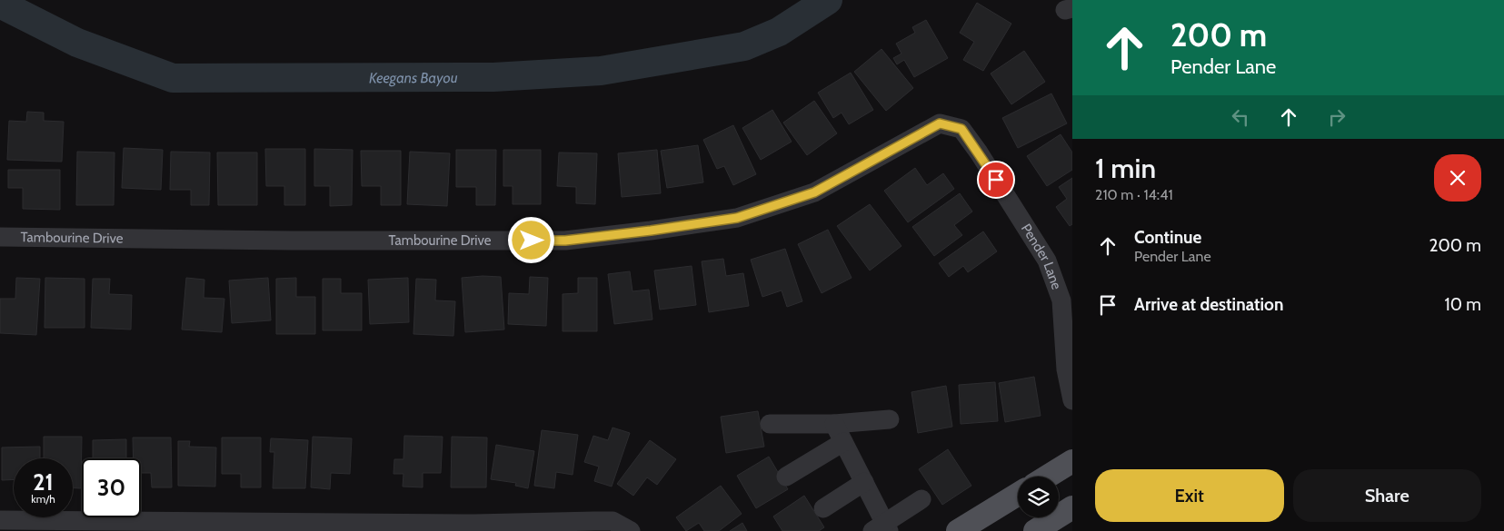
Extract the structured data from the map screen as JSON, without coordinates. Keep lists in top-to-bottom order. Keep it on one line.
{"streets":{"street":["Tambourine Drive","Pender Lane"]},"crossings":[["Tambourine Drive","Pender Lane"]],"water":["Keegans Bayou"],"page":{"turn":["200 m","Pender Lane"],"heading":["1 min","210 m · 14:41"],"list":[{"name":"Continue","note":"Pender Lane","value":"200 m"},{"name":"Arrive at destination","value":"10 m"}],"speed":"21 km/h","limit":"30","buttons":["Exit","Share"]}}
